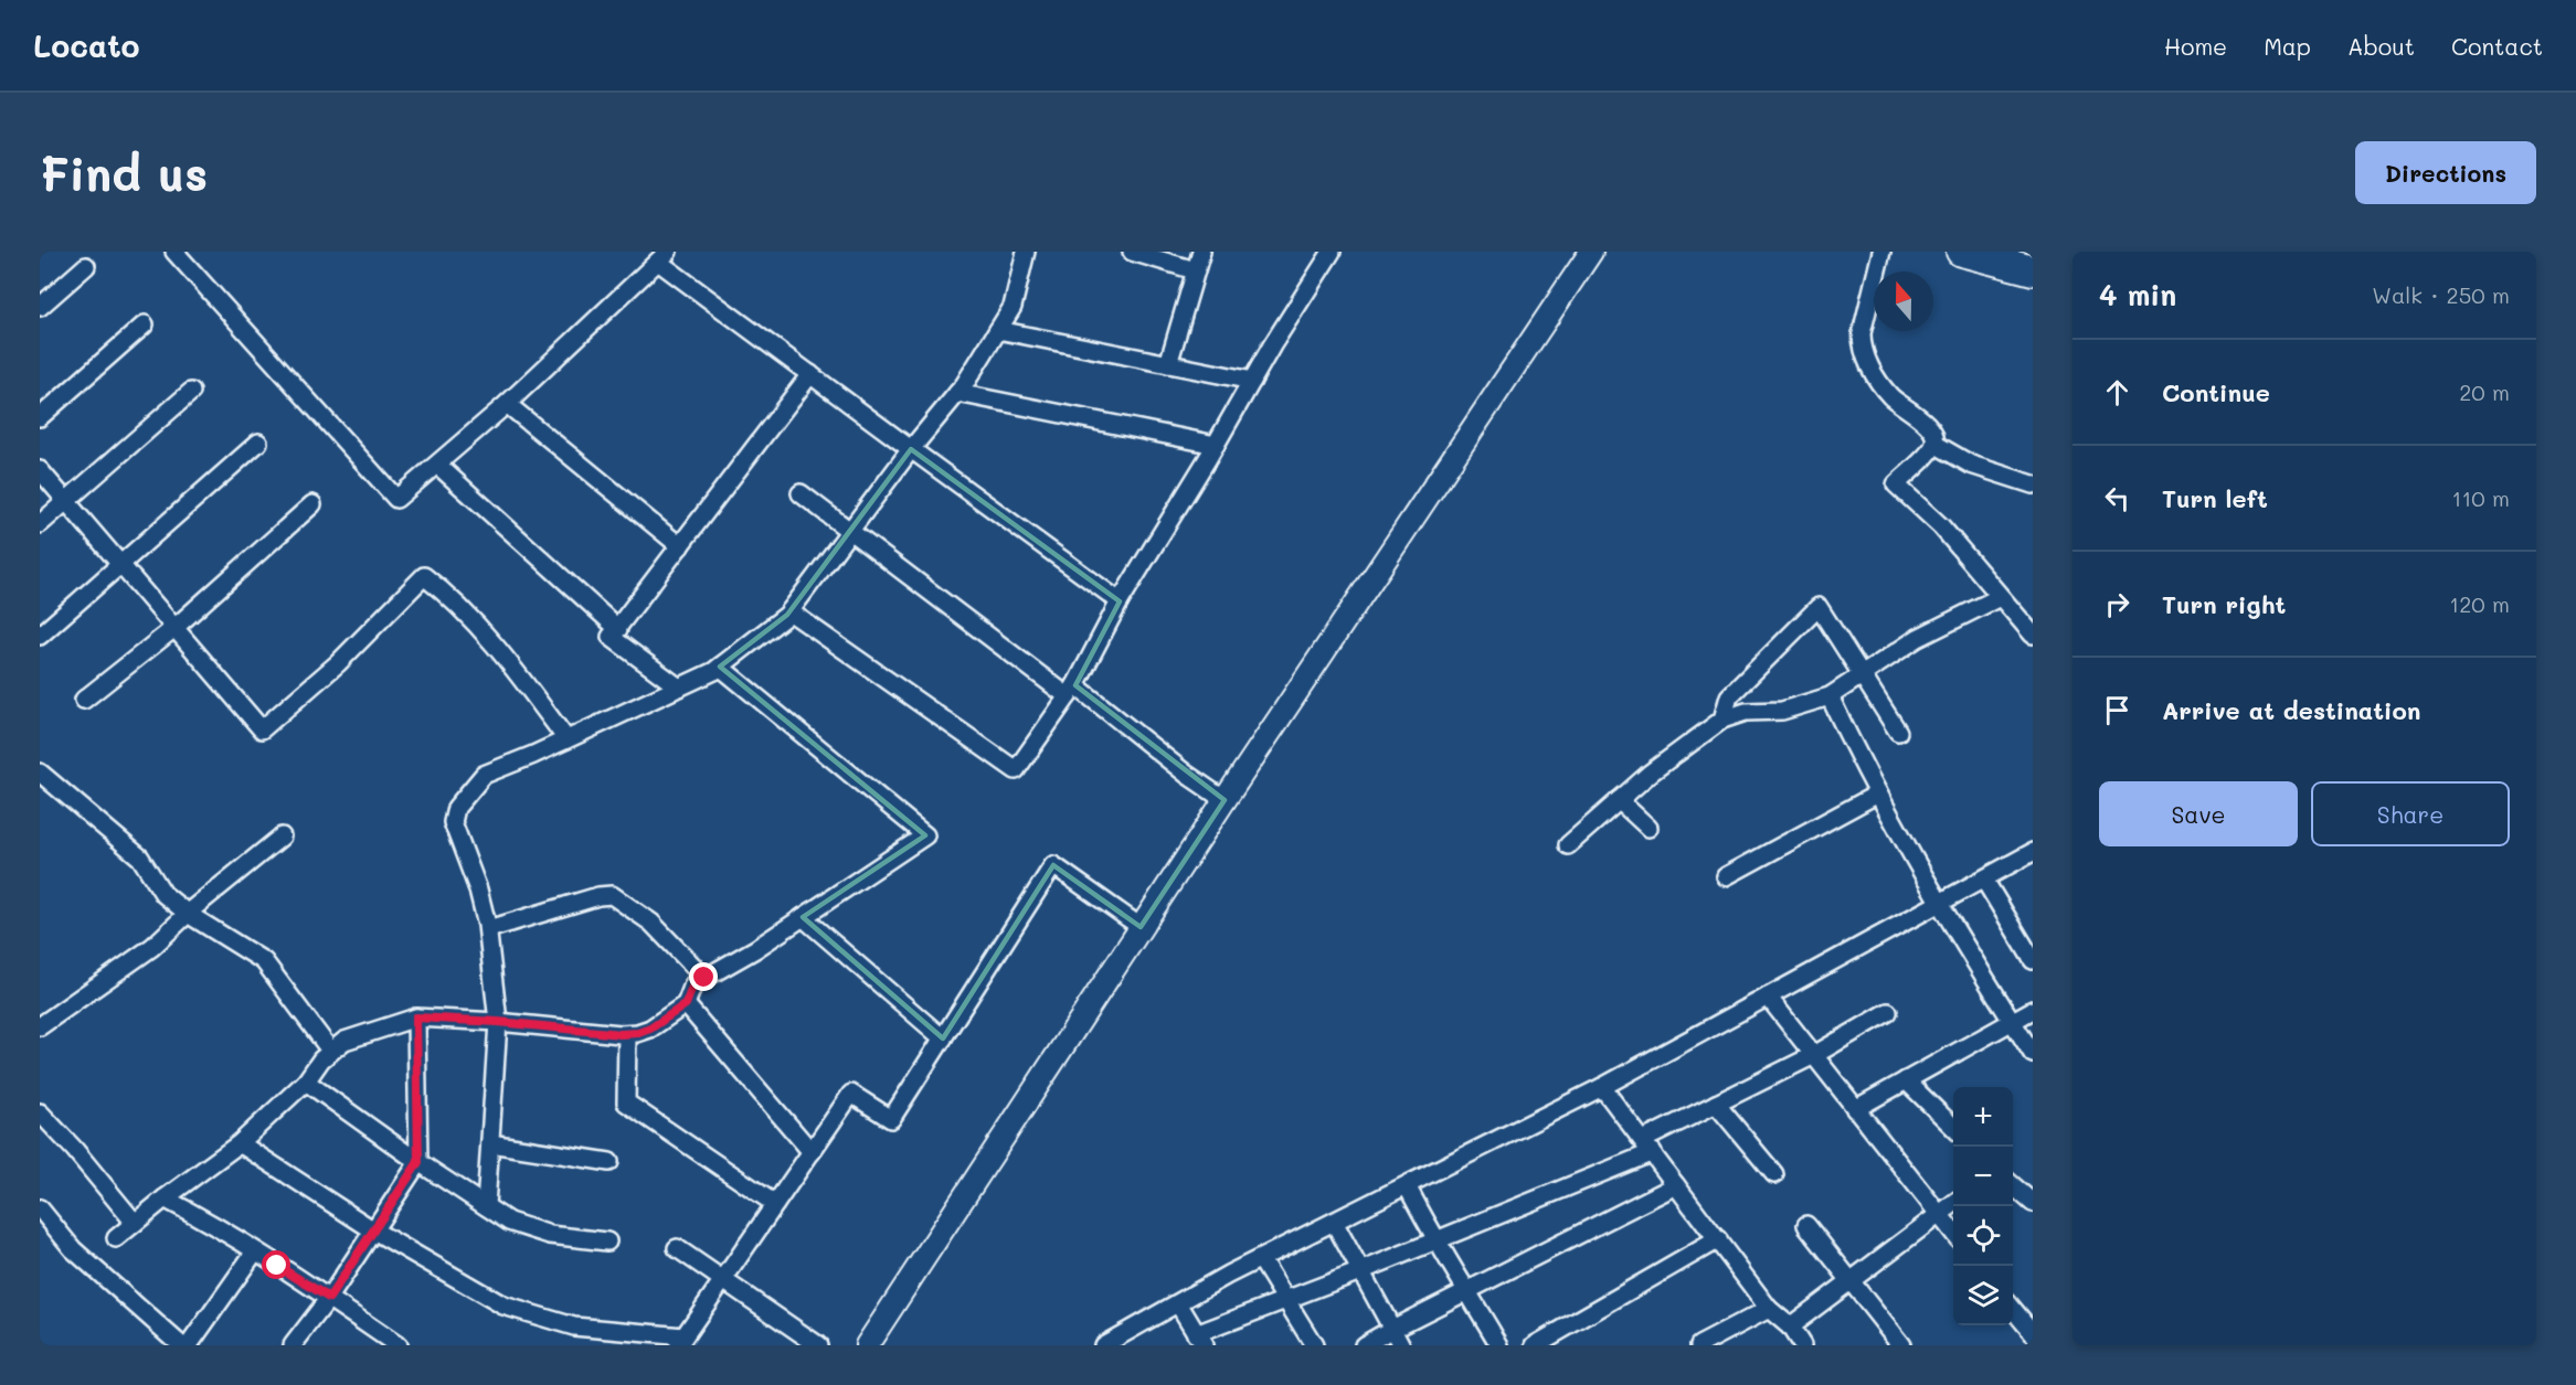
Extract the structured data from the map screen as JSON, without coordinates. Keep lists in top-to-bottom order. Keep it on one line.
{"north":"top","page":{"header":"Locato","nav":["Home","Map","About","Contact"],"buttons":["Directions",["Save","Share"]],"title":"Find us","heading":["4 min","Walk · 250 m"],"list":[["Continue","20 m"],["Turn left","110 m"],["Turn right","120 m"],"Arrive at destination"],"map_buttons":["+","−"]}}
